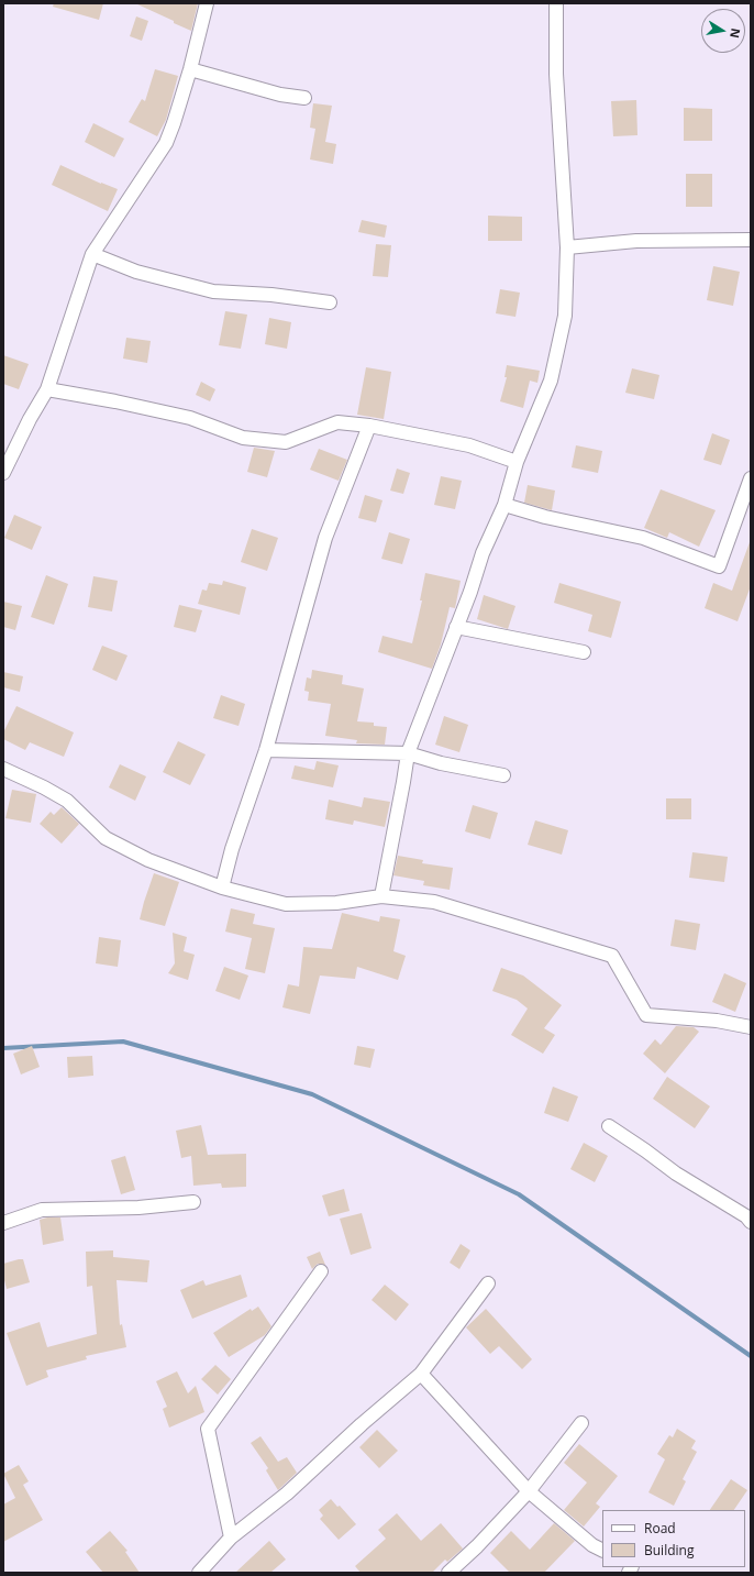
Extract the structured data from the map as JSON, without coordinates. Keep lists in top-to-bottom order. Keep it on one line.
{"legend":["Road","Building"],"north":"right"}
